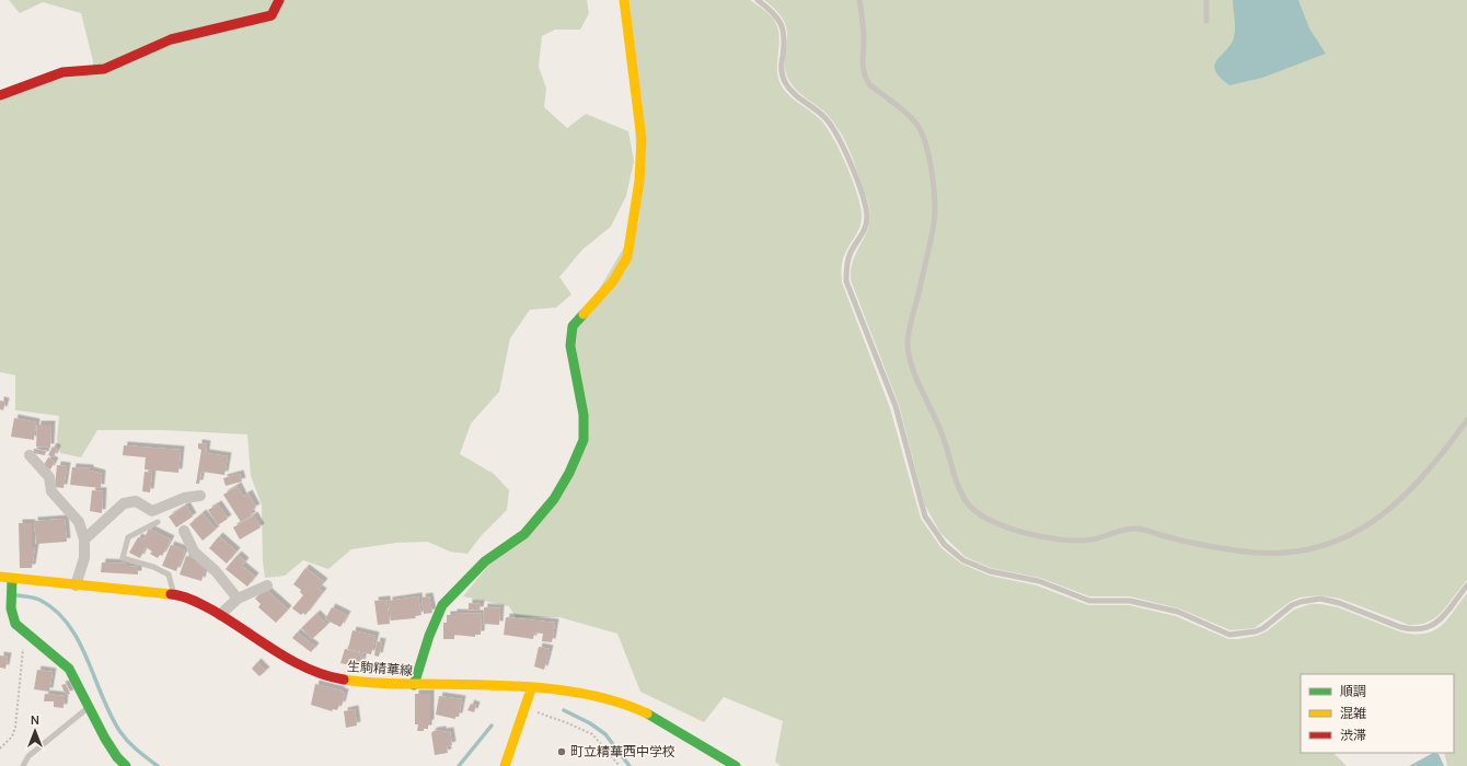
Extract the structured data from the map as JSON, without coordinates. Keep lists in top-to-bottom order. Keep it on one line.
{"streets":{"street":["生駒精華線"]},"places":["町立精華西中学校"],"legend":["順調","混雑","渋滞"],"north":"top"}
